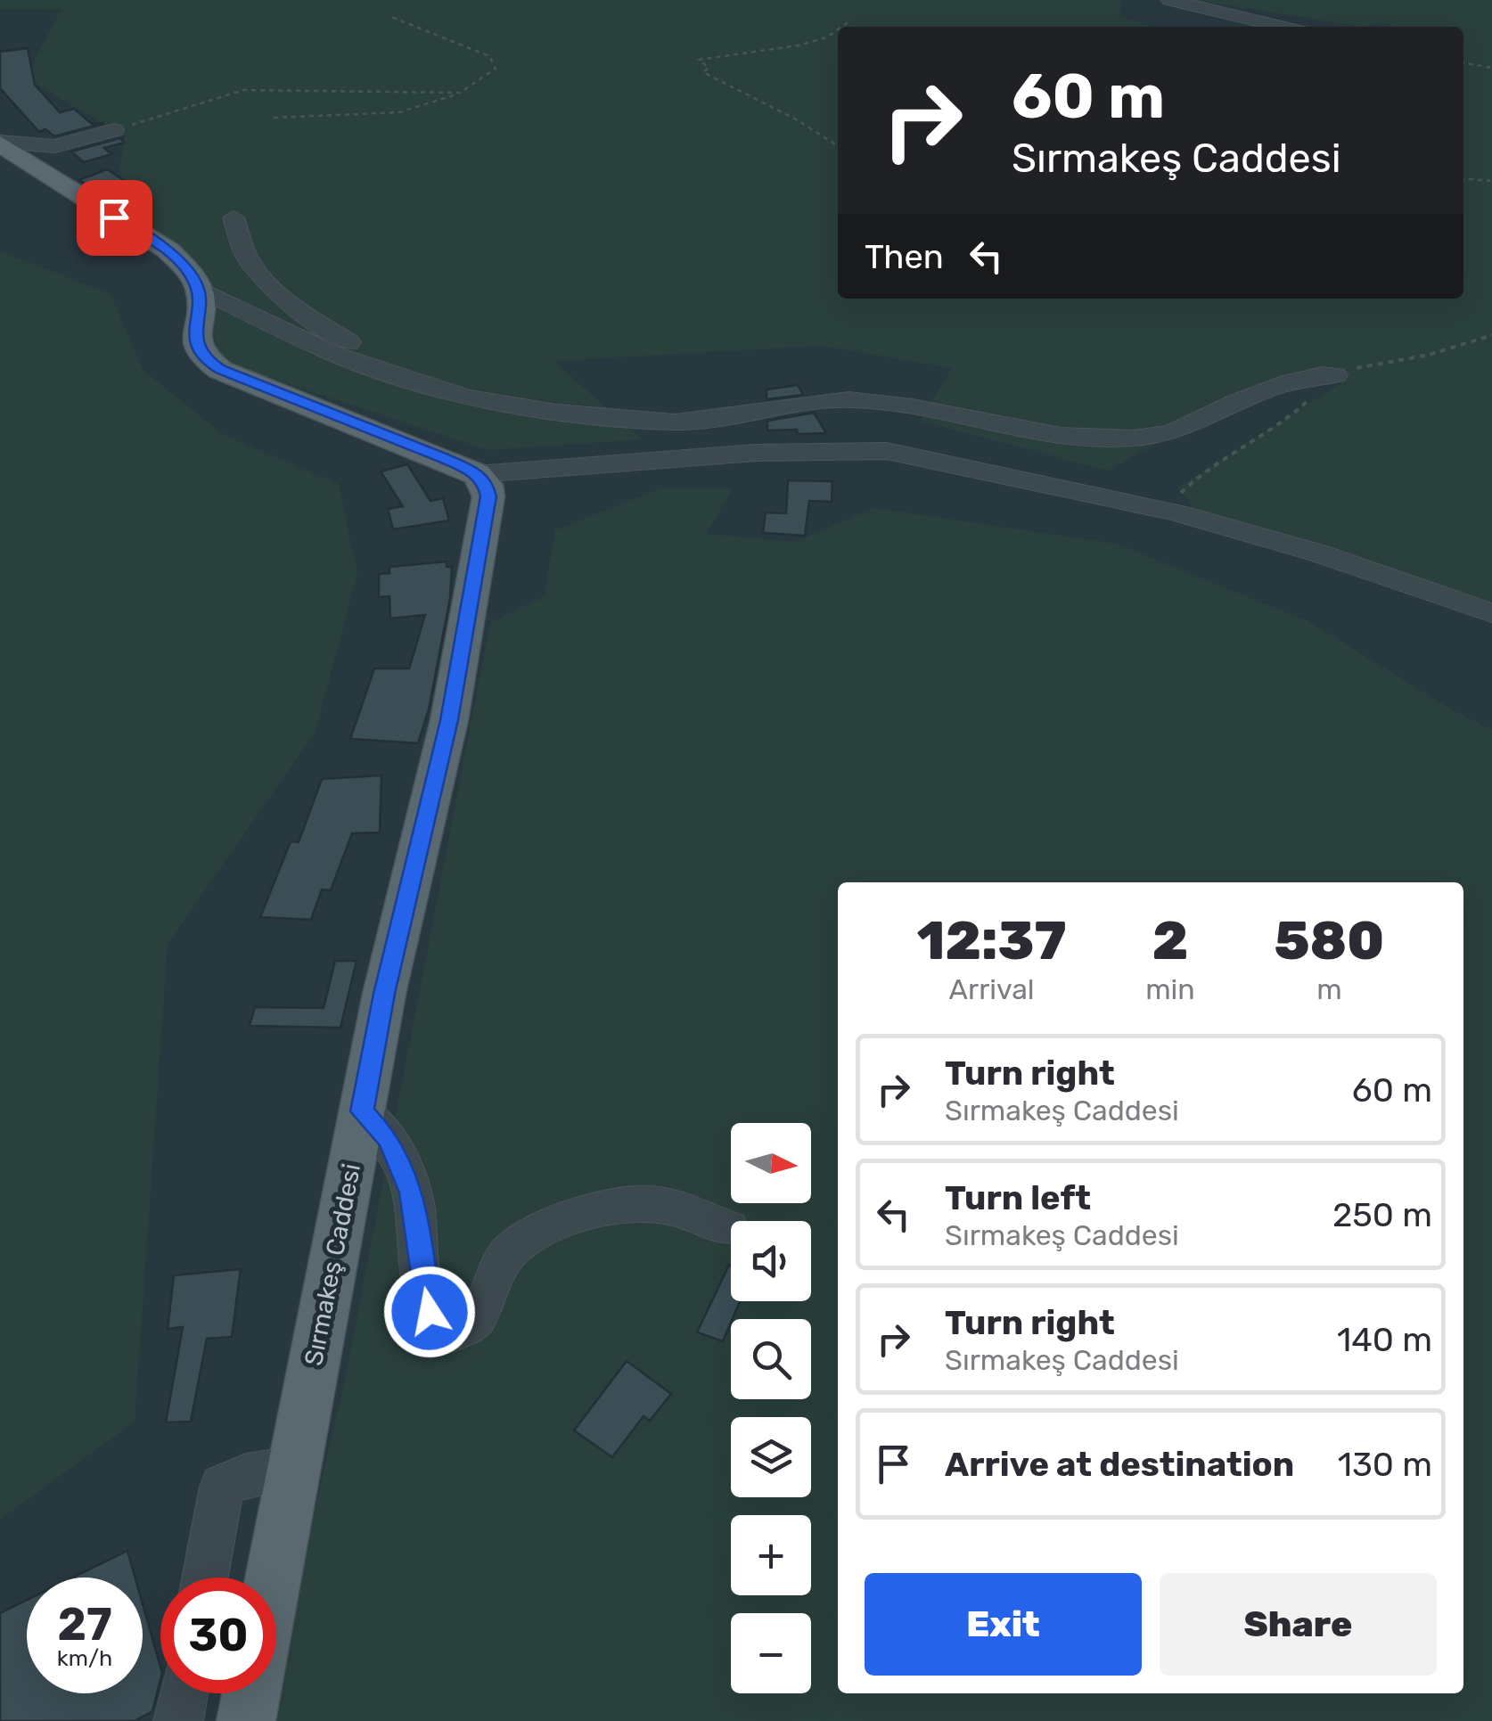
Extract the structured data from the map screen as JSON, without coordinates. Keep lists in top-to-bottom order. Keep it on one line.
{"streets":{"main road":["Sırmakeş Caddesi"]},"north":"right","page":{"turn":["60 m","Sırmakeş Caddesi"],"then":"Then","eta":["12:37","Arrival","2","min","580","m"],"list":[{"name":"Turn right","note":"Sırmakeş Caddesi","value":"60 m"},{"name":"Turn left","note":"Sırmakeş Caddesi","value":"250 m"},{"name":"Turn right","note":"Sırmakeş Caddesi","value":"140 m"},{"name":"Arrive at destination","value":"130 m"}],"map_buttons":["+","−"],"buttons":["Exit","Share"],"speed":"27 km/h","limit":"30"}}
